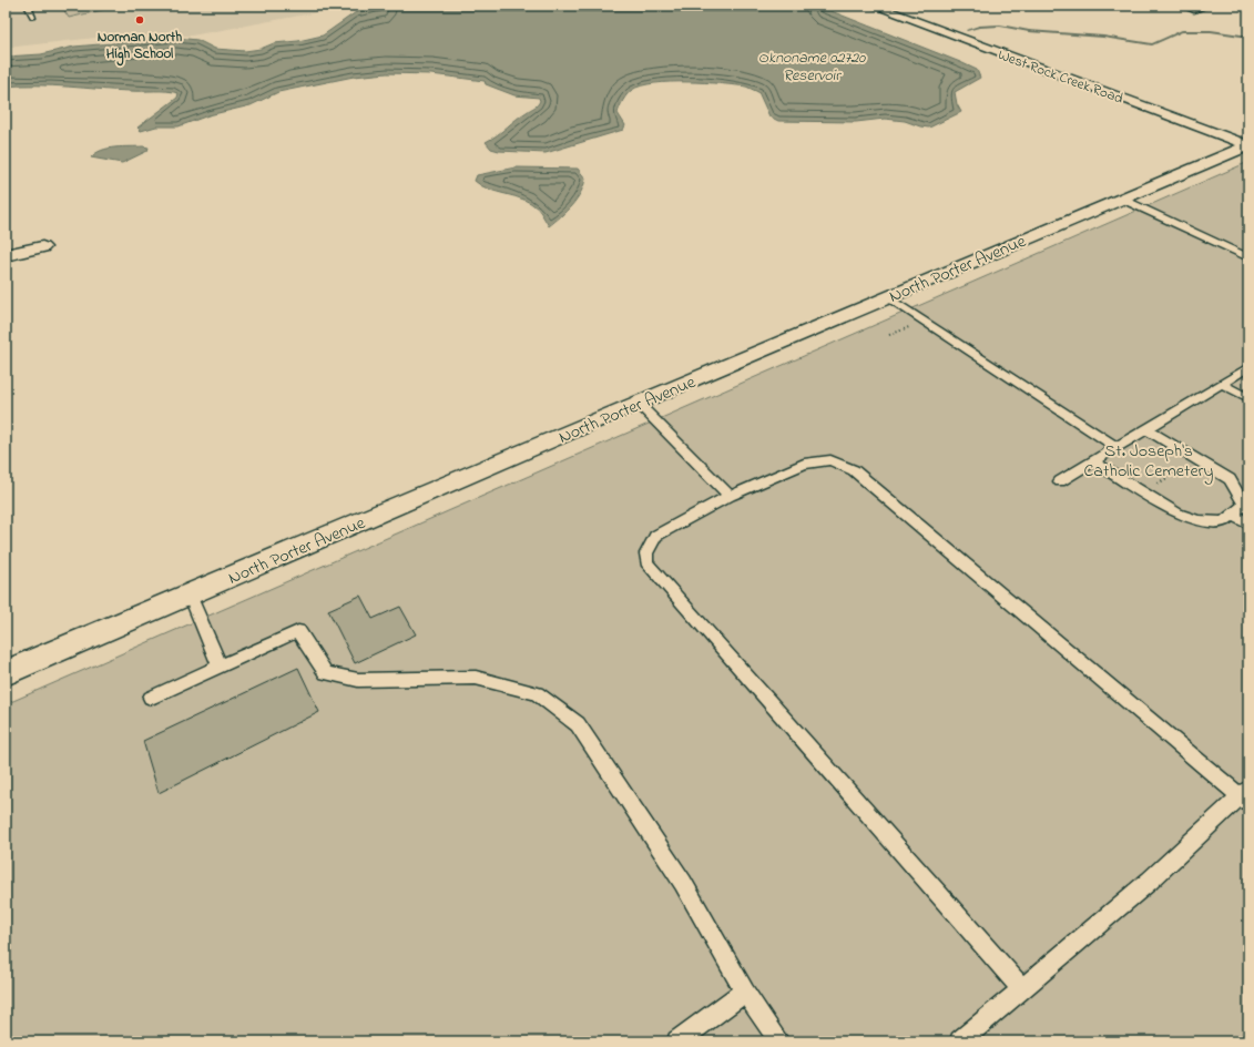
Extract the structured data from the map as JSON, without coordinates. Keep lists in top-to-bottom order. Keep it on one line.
{"streets":{"main road":["West Rock Creek Road","North Porter Avenue"]},"crossings":[["West Rock Creek Road","North Porter Avenue"]],"water":["Oknoname 02720 Reservoir"],"parks":["St. Joseph's Catholic Cemetery"],"places":["Norman North High School"]}
